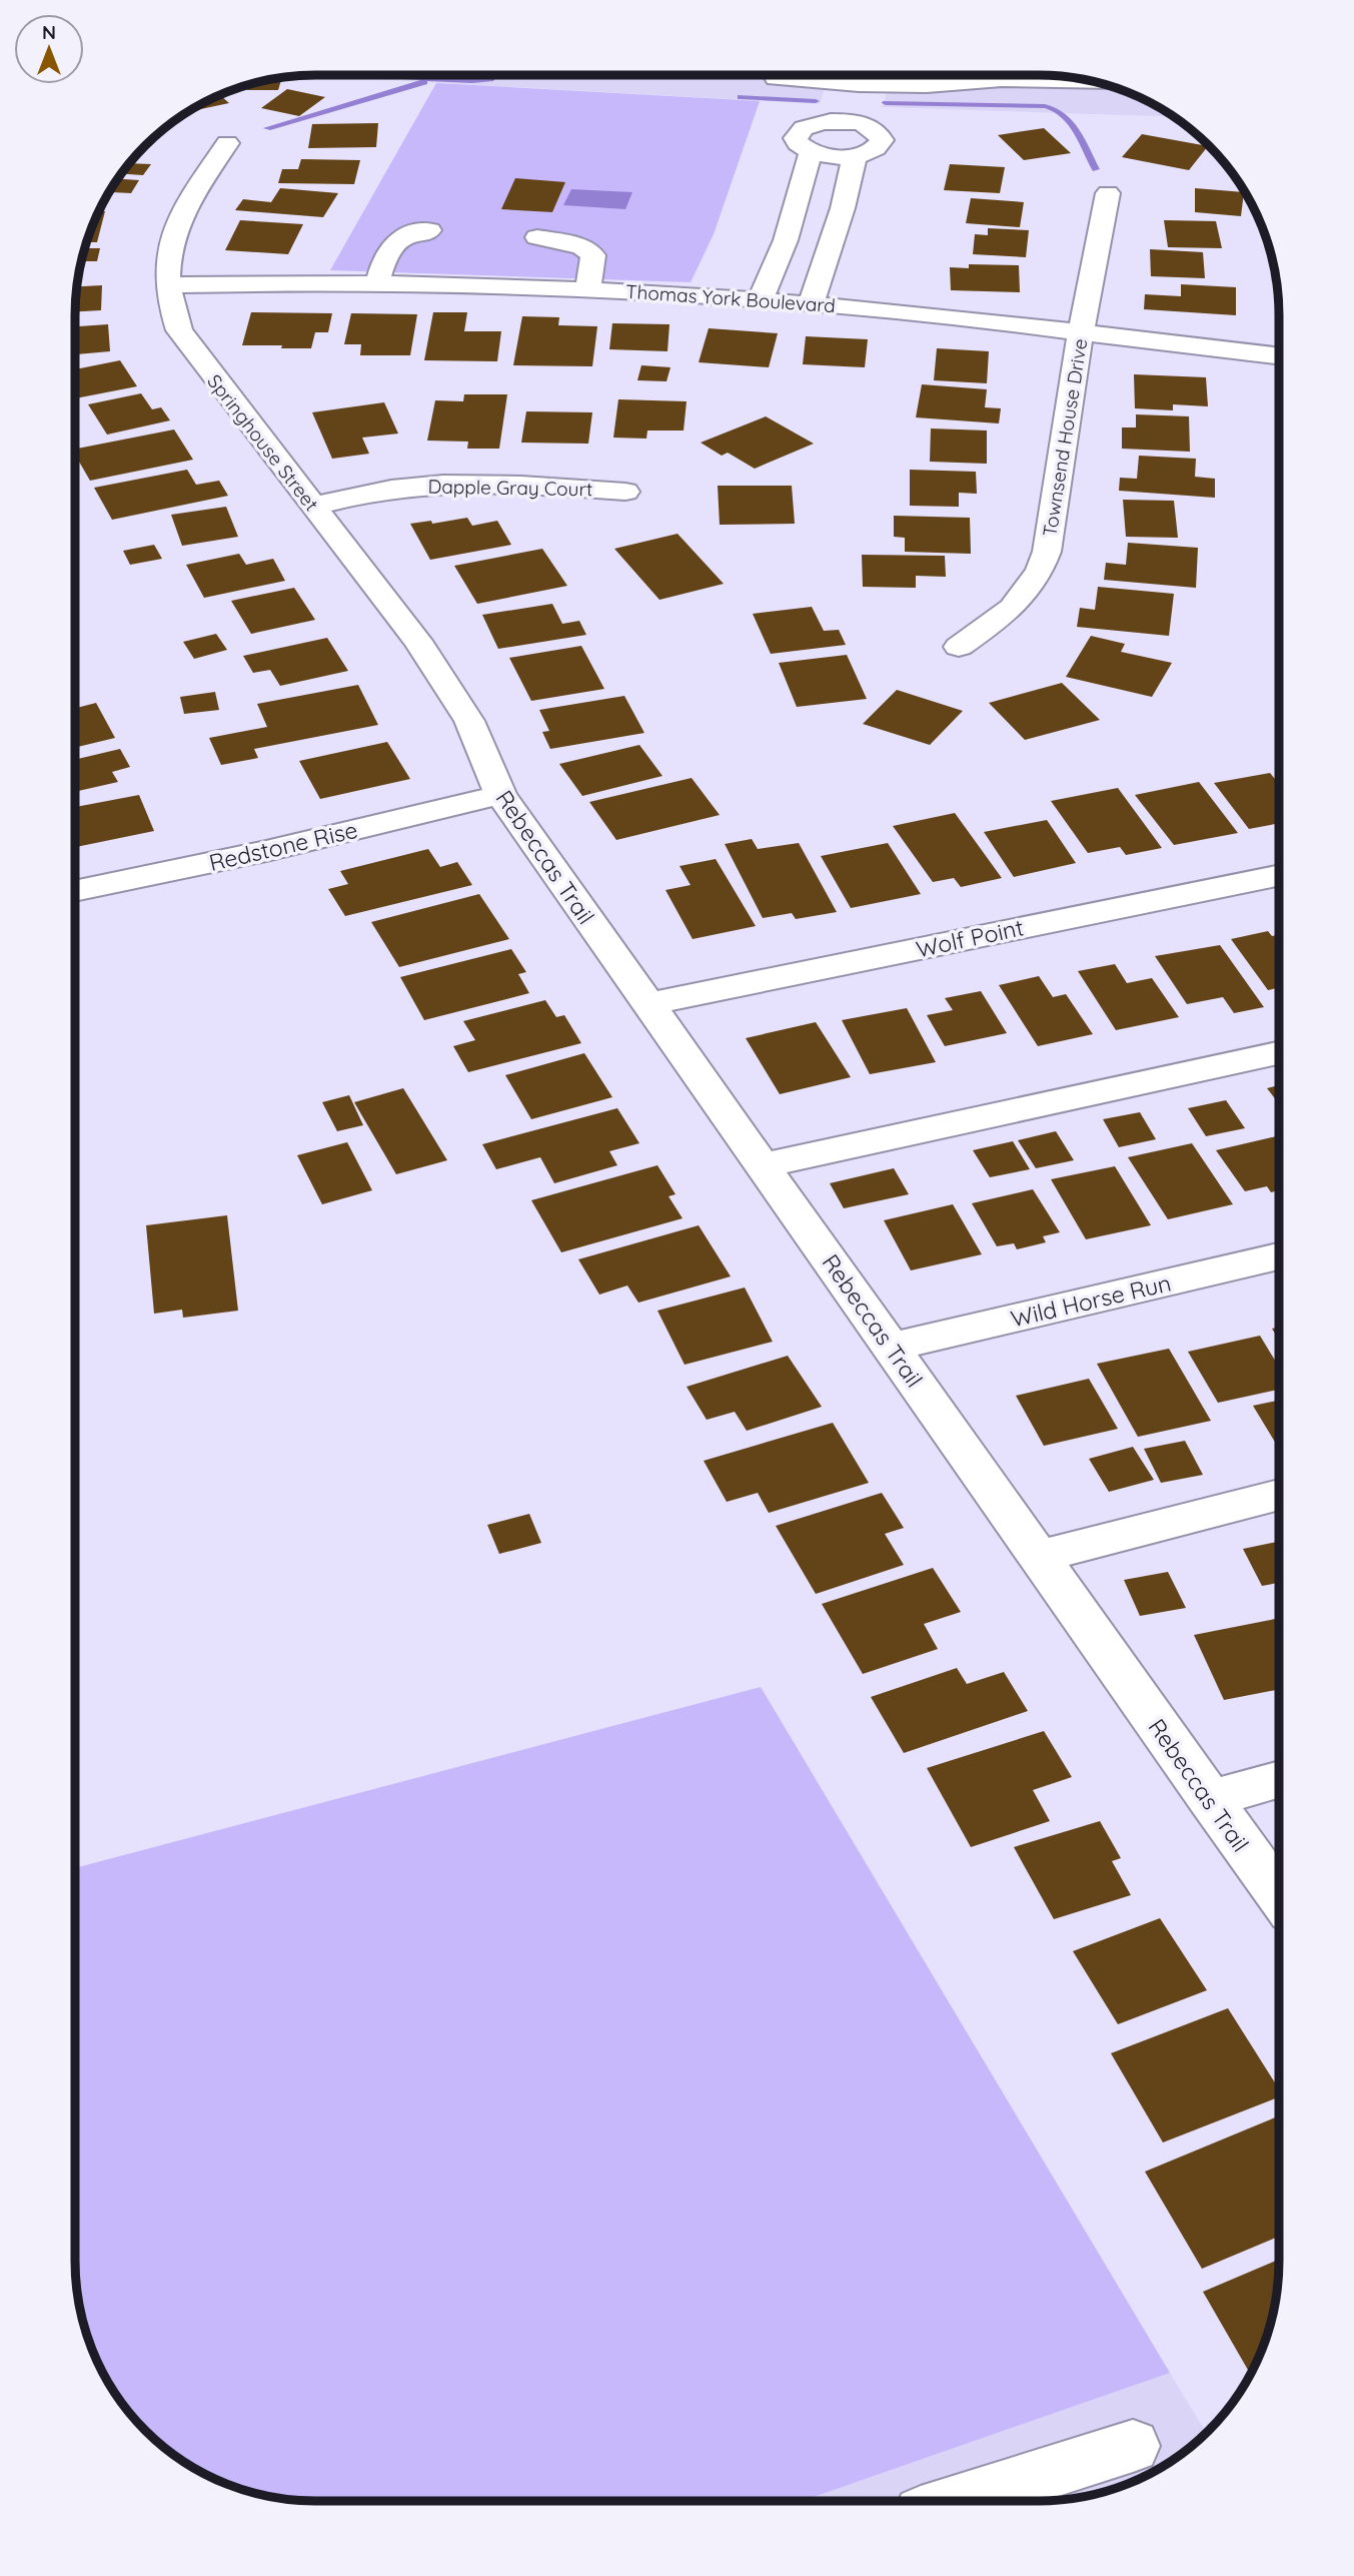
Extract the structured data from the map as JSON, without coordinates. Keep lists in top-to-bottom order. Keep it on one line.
{"streets":{"street":["Thomas York Boulevard","Townsend House Drive","Springhouse Street","Dapple Gray Court","Redstone Rise","Rebeccas Trail","Wolf Point","Wild Horse Run"]},"crossings":[["Thomas York Boulevard","Townsend House Drive"],["Thomas York Boulevard","Springhouse Street"],["Springhouse Street","Dapple Gray Court"],["Springhouse Street","Rebeccas Trail"],["Redstone Rise","Rebeccas Trail"],["Rebeccas Trail","Wolf Point"],["Rebeccas Trail","Wild Horse Run"]],"north":"top"}
